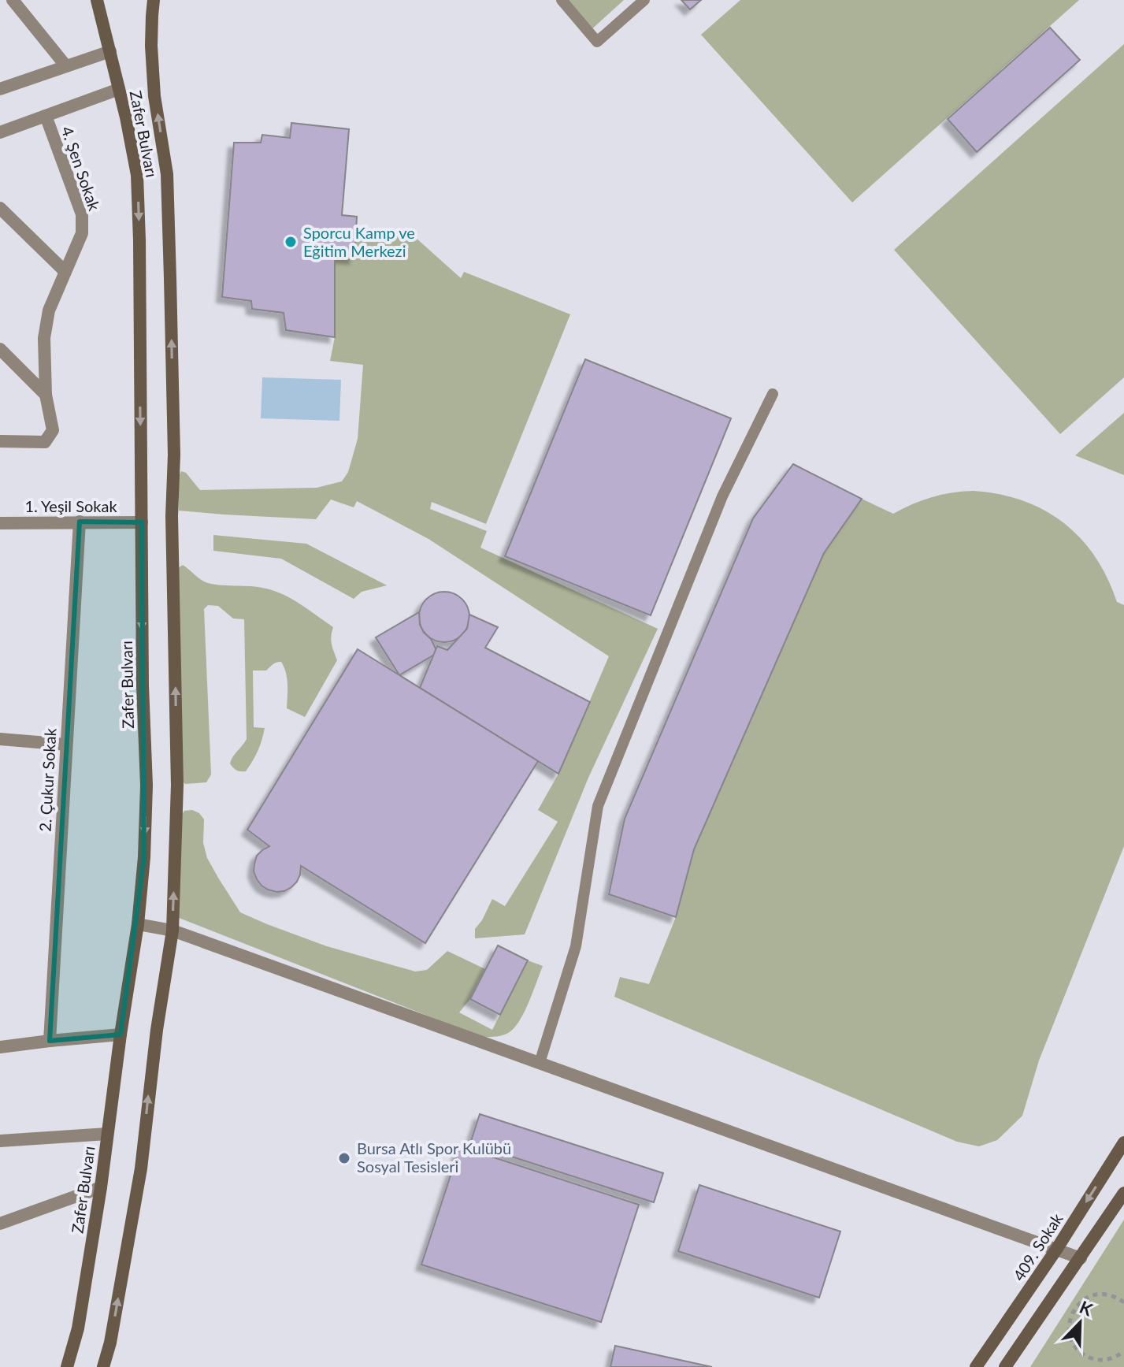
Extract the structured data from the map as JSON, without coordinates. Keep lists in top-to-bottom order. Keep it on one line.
{"streets":{"main road":["Zafer Bulvarı","409. Sokak"],"street":["4. Şen Sokak","1. Yeşil Sokak","2. Çukur Sokak"]},"crossings":[["Zafer Bulvarı","1. Yeşil Sokak"],["1. Yeşil Sokak","2. Çukur Sokak"]],"places":["Sporcu Kamp ve Eğitim Merkezi","Bursa Atlı Spor Kulübü Sosyal Tesisleri"],"north":"top right"}
